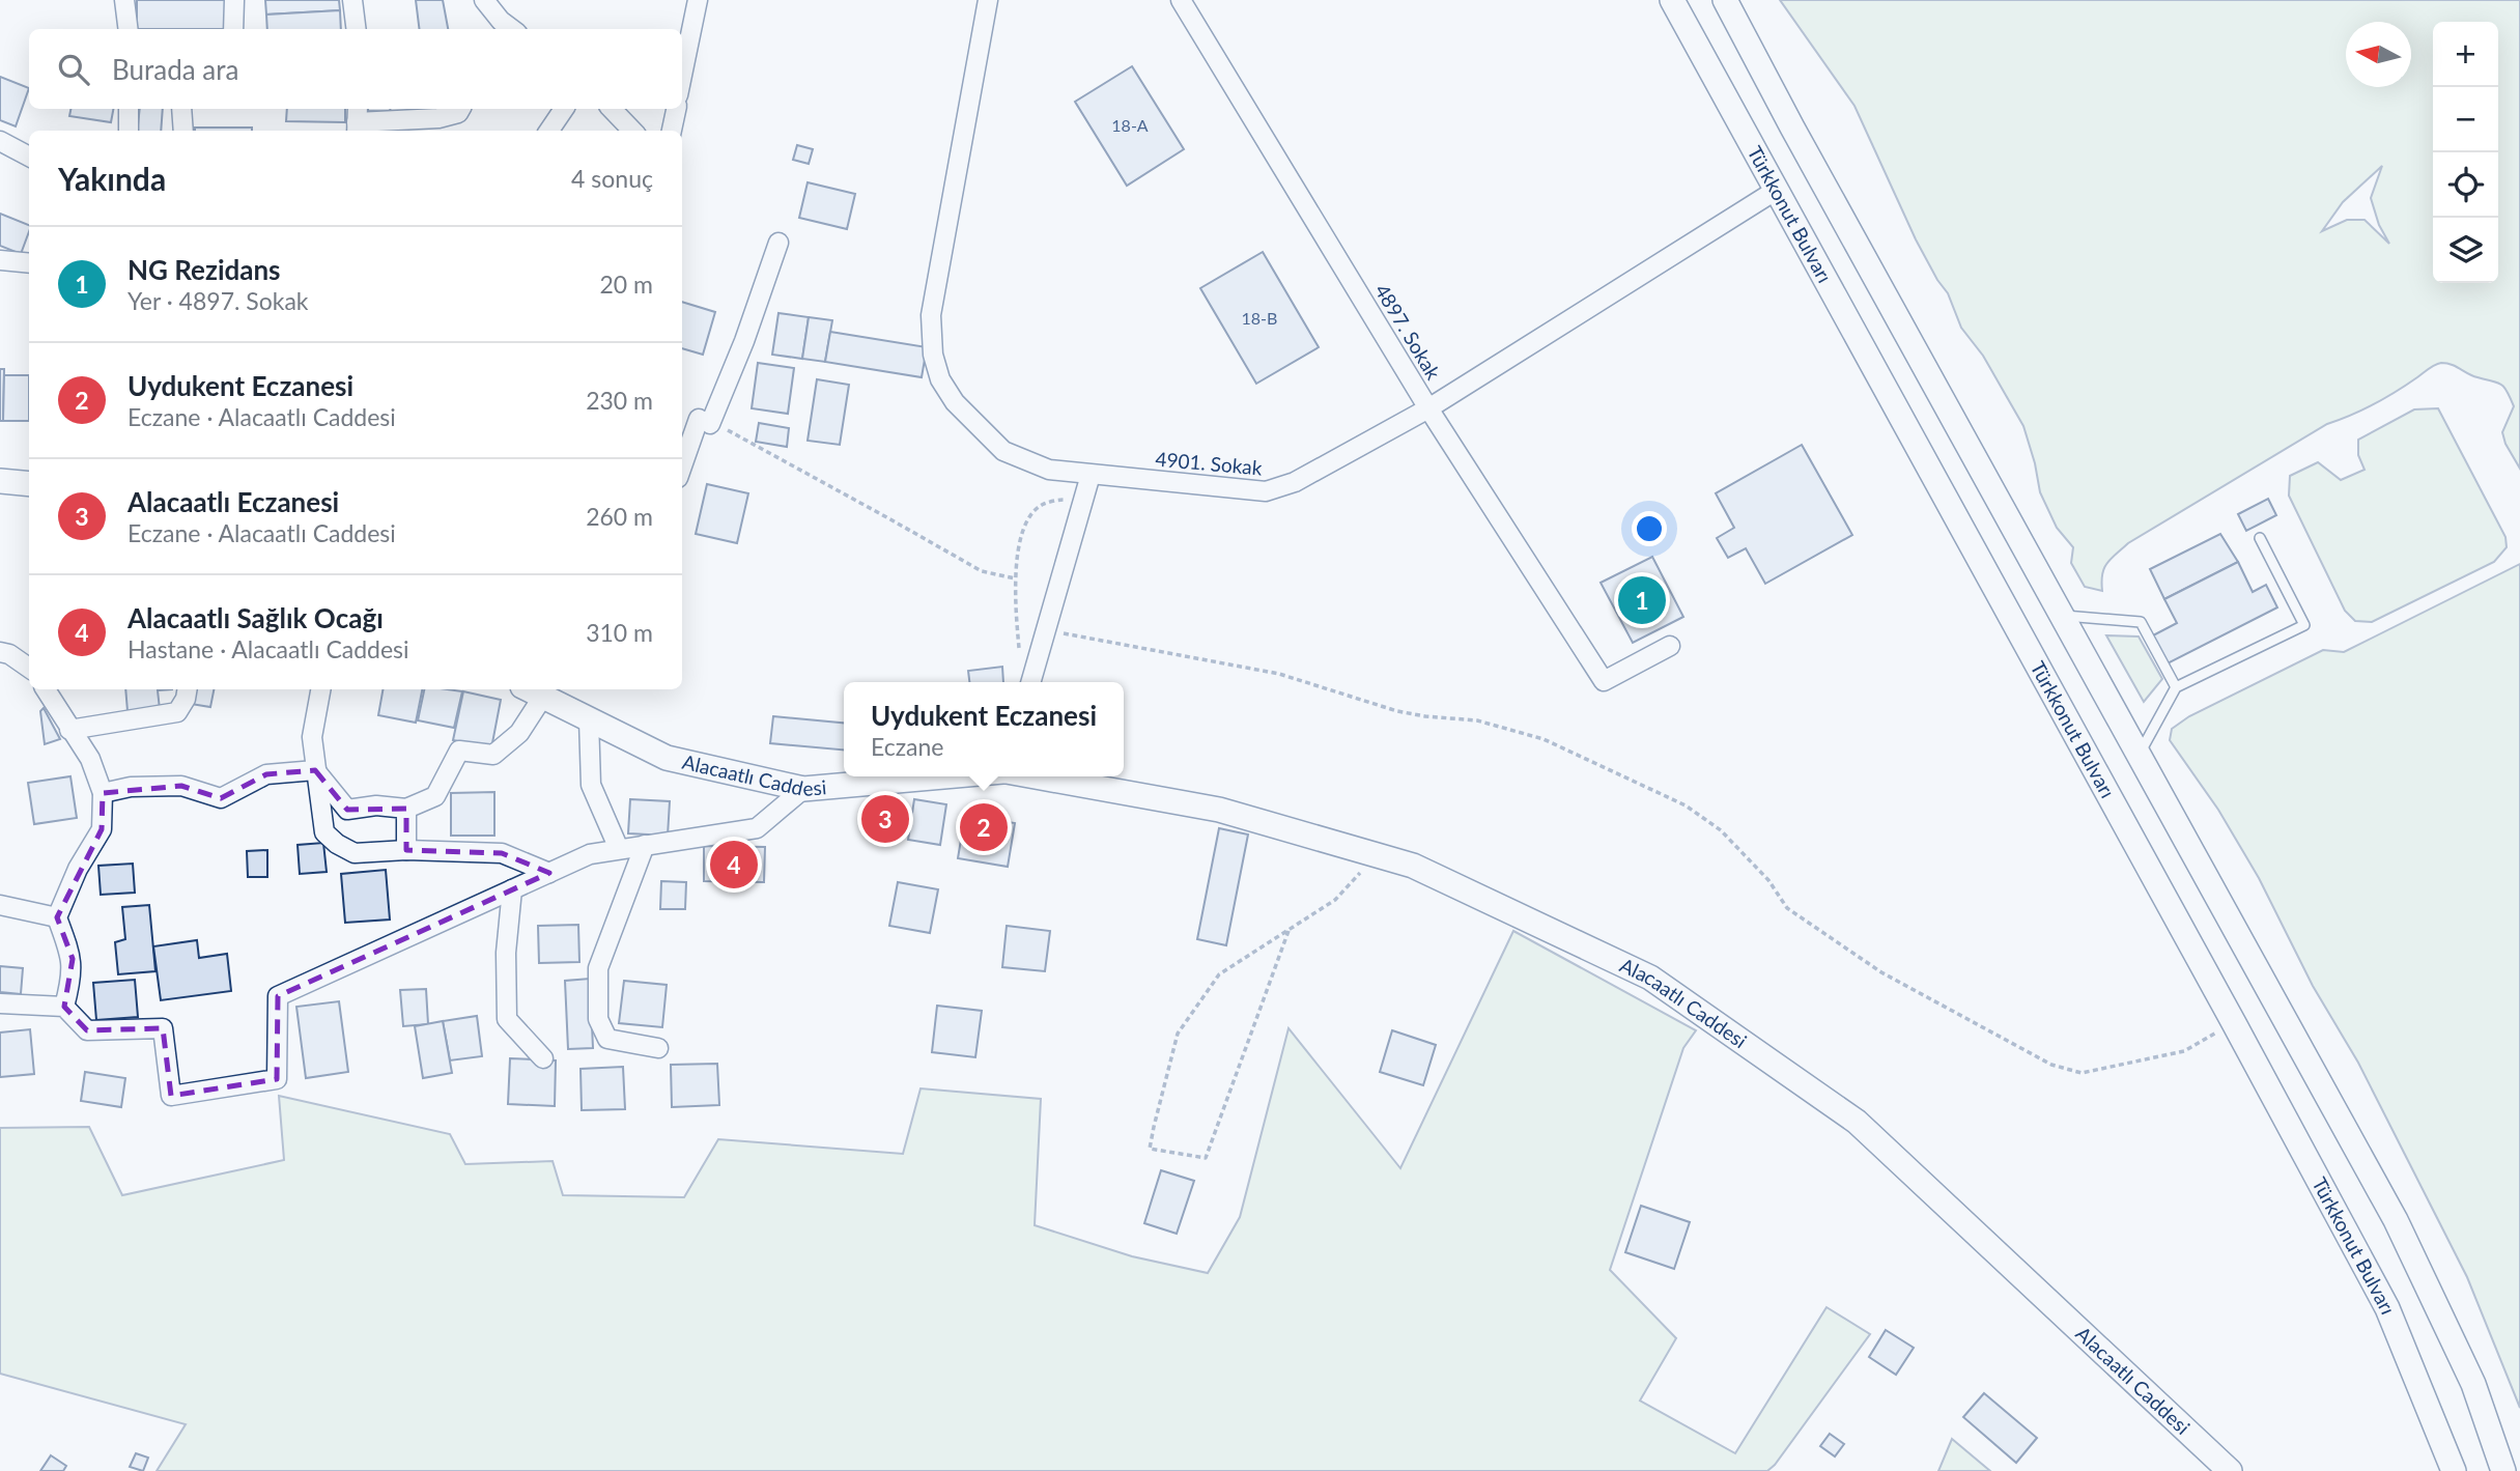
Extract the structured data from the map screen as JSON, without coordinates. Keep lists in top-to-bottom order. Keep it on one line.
{"streets":{"street":["Türkkonut Bulvarı","4897. Sokak","4901. Sokak","Alacaatlı Caddesi"]},"crossings":[["Türkkonut Bulvarı","4901. Sokak"],["4897. Sokak","4901. Sokak"]],"house_numbers":["18-A","18-B"],"north":"left","page":{"map_buttons":["+","−"],"search":"Burada ara","heading":["Yakında","4 sonuç"],"list":[{"mark":"1","name":"NG Rezidans","note":"Yer · 4897. Sokak","value":"20 m"},{"mark":"2","name":"Uydukent Eczanesi","note":"Eczane · Alacaatlı Caddesi","value":"230 m"},{"mark":"3","name":"Alacaatlı Eczanesi","note":"Eczane · Alacaatlı Caddesi","value":"260 m"},{"mark":"4","name":"Alacaatlı Sağlık Ocağı","note":"Hastane · Alacaatlı Caddesi","value":"310 m"}],"pins":["1","3","2","4"],"popup":["Uydukent Eczanesi","Eczane"]}}
